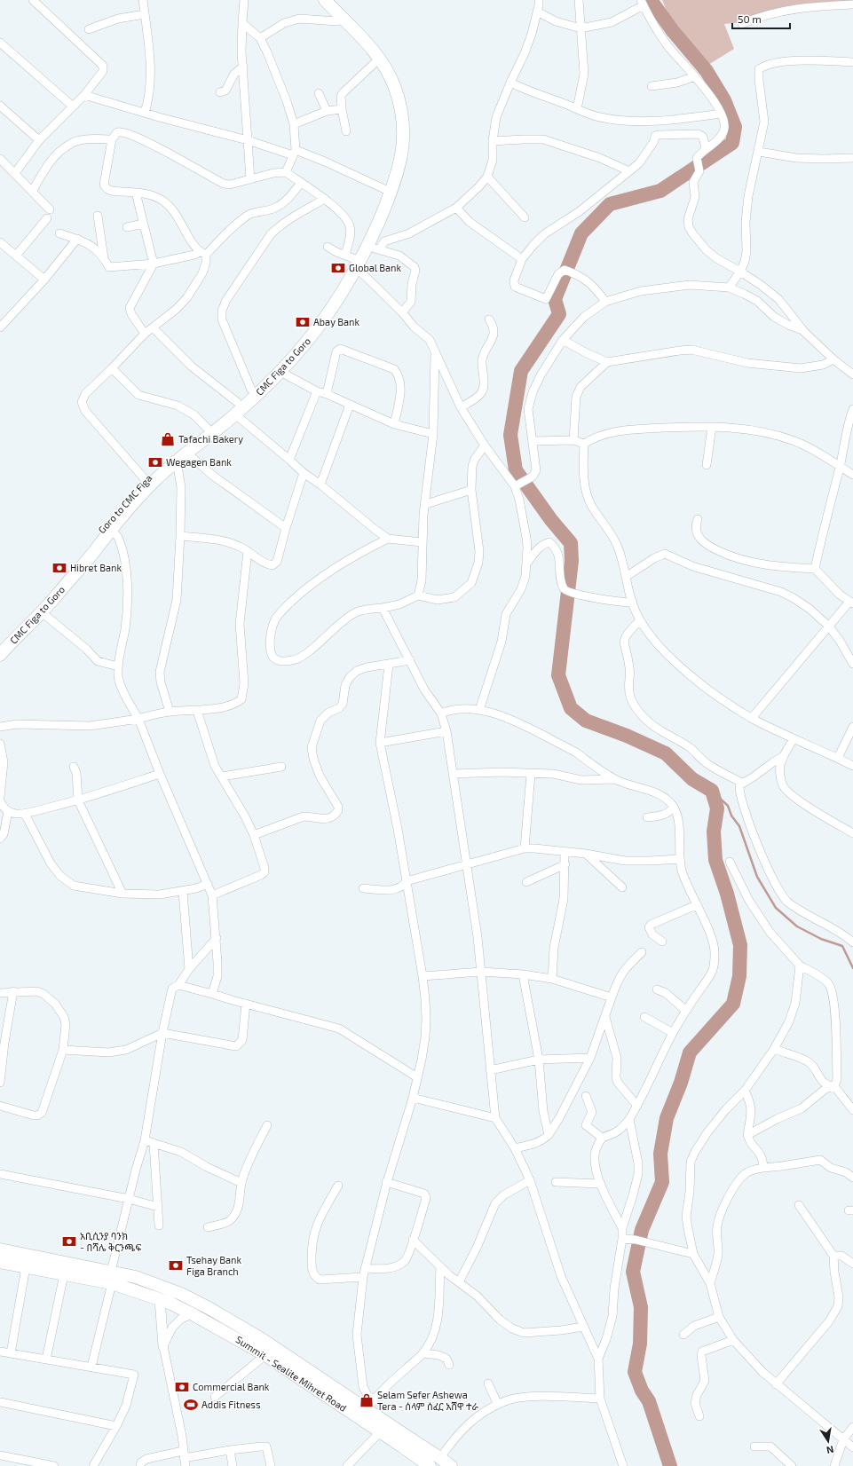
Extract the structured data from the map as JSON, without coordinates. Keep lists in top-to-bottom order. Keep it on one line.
{"streets":{"main road":["CMC Figa to Goro","Goro to CMC Figa","Summit - Sealite Mihret Road"]},"crossings":[["CMC Figa to Goro","Goro to CMC Figa"]],"places":{"bank":["Global Bank","Abay Bank","Wegagen Bank","Hibret Bank","አቢሲንያ ባንክ - በሻሌ ቅርንጫፍ","Tsehay Bank Figa Branch","Commercial Bank"],"shop":["Tafachi Bakery","Selam Sefer Ashewa Tera - ሰላም ሰፈር አሸዋ ተራ"],"sports":["Addis Fitness"]},"scale_bar":"50 m","north":"bottom"}
